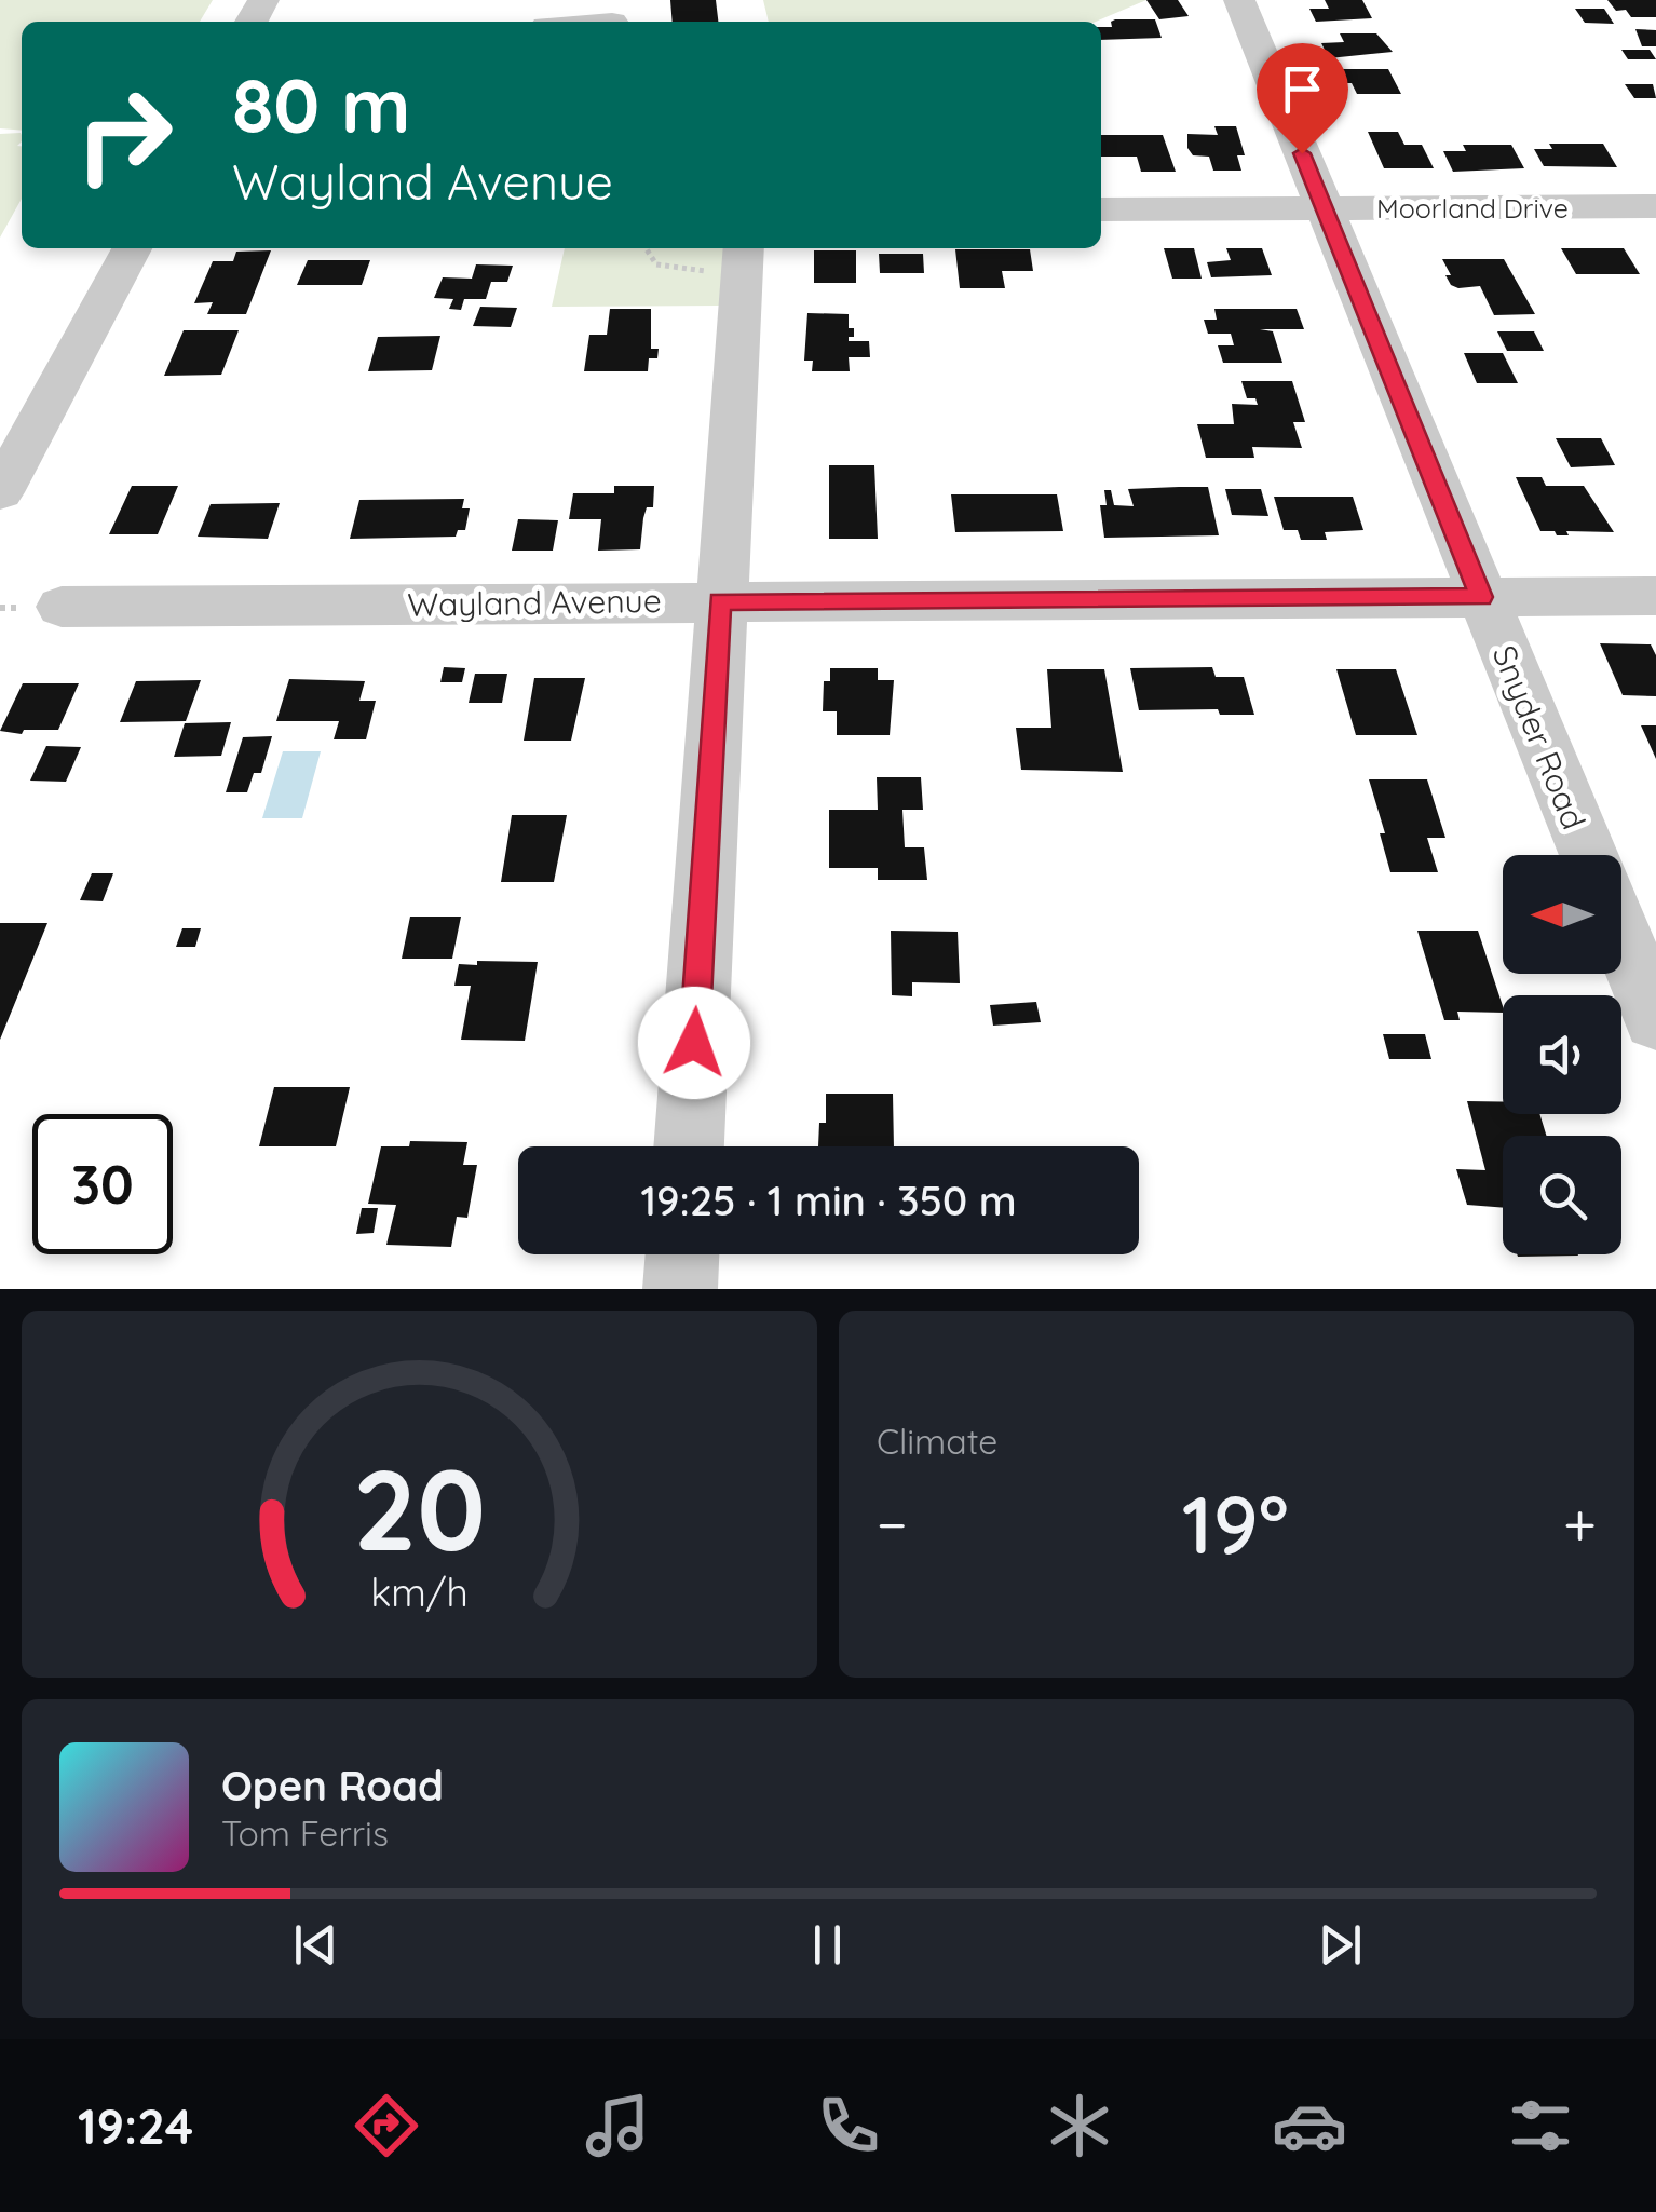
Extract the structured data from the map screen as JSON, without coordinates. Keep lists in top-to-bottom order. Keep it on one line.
{"streets":{"street":["Moorland Drive","Wayland Avenue","Snyder Road"]},"crossings":[["Moorland Drive","Snyder Road"],["Wayland Avenue","Snyder Road"]],"north":"left","page":{"turn":["80 m","Wayland Avenue"],"limit":"30","trip":"19:25 · 1 min · 350 m","tile":"Climate","heat":["−","19°","+"],"song":["Open Road","Tom Ferris"],"tabs":"19:24","gauge":["20","km/h"]}}
